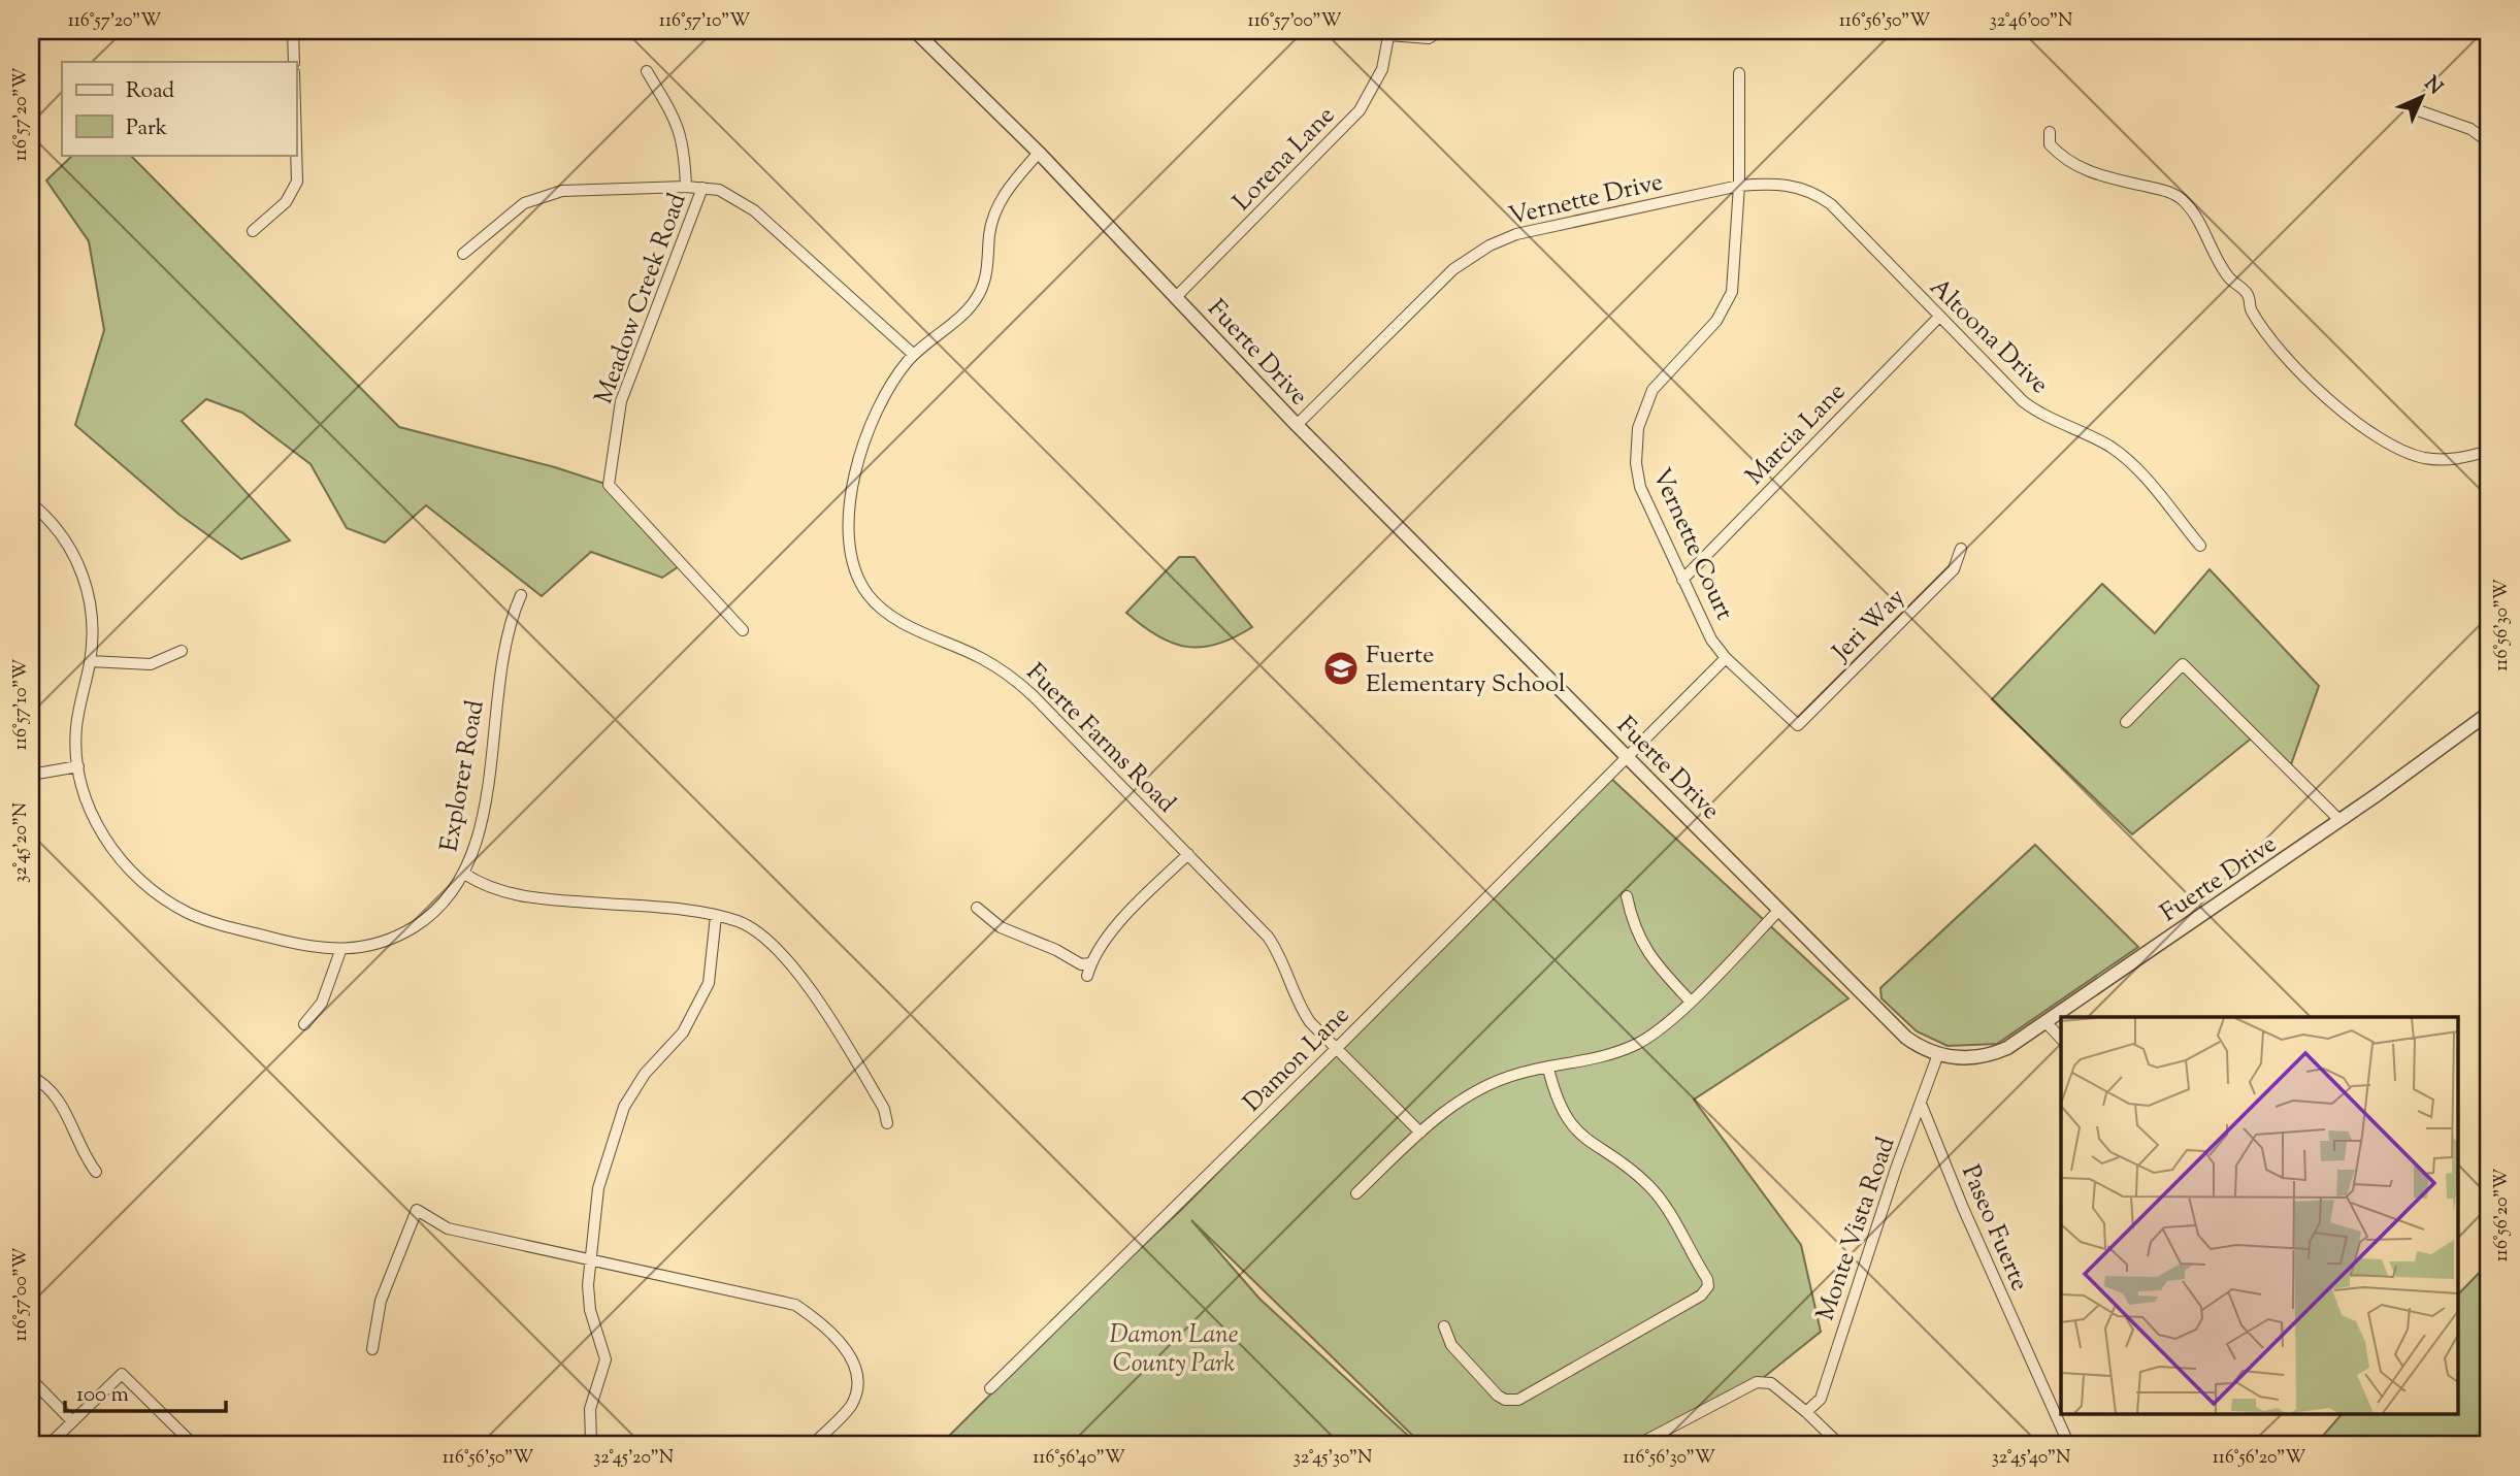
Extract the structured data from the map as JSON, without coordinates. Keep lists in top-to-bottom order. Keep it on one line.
{"streets":{"street":["Lorena Lane","Vernette Drive","Meadow Creek Road","Altoona Drive","Fuerte Drive","Marcia Lane","Vernette Court","Jeri Way","Fuerte Farms Road","Explorer Road","Damon Lane","Paseo Fuerte","Monte Vista Road"]},"crossings":[["Lorena Lane","Fuerte Drive"],["Vernette Drive","Altoona Drive"],["Vernette Drive","Fuerte Drive"],["Vernette Drive","Vernette Court"],["Altoona Drive","Marcia Lane"],["Altoona Drive","Vernette Court"],["Fuerte Drive","Fuerte Farms Road"],["Fuerte Drive","Damon Lane"],["Fuerte Drive","Monte Vista Road"],["Marcia Lane","Vernette Court"],["Vernette Court","Jeri Way"],["Fuerte Farms Road","Damon Lane"],["Paseo Fuerte","Monte Vista Road"]],"parks":["Damon Lane County Park"],"places":{"school or university":["Fuerte Elementary School"]},"legend":["Road","Park"],"scale_bar":"100 m","north":"top right","coordinates":["116°57'20\"W","116°57'10\"W","116°57'00\"W","116°56'50\"W","32°46'00\"N","116°56'30\"W","32°45'20\"N","116°56'20\"W","116°56'40\"W","32°45'30\"N","32°45'40\"N"]}
